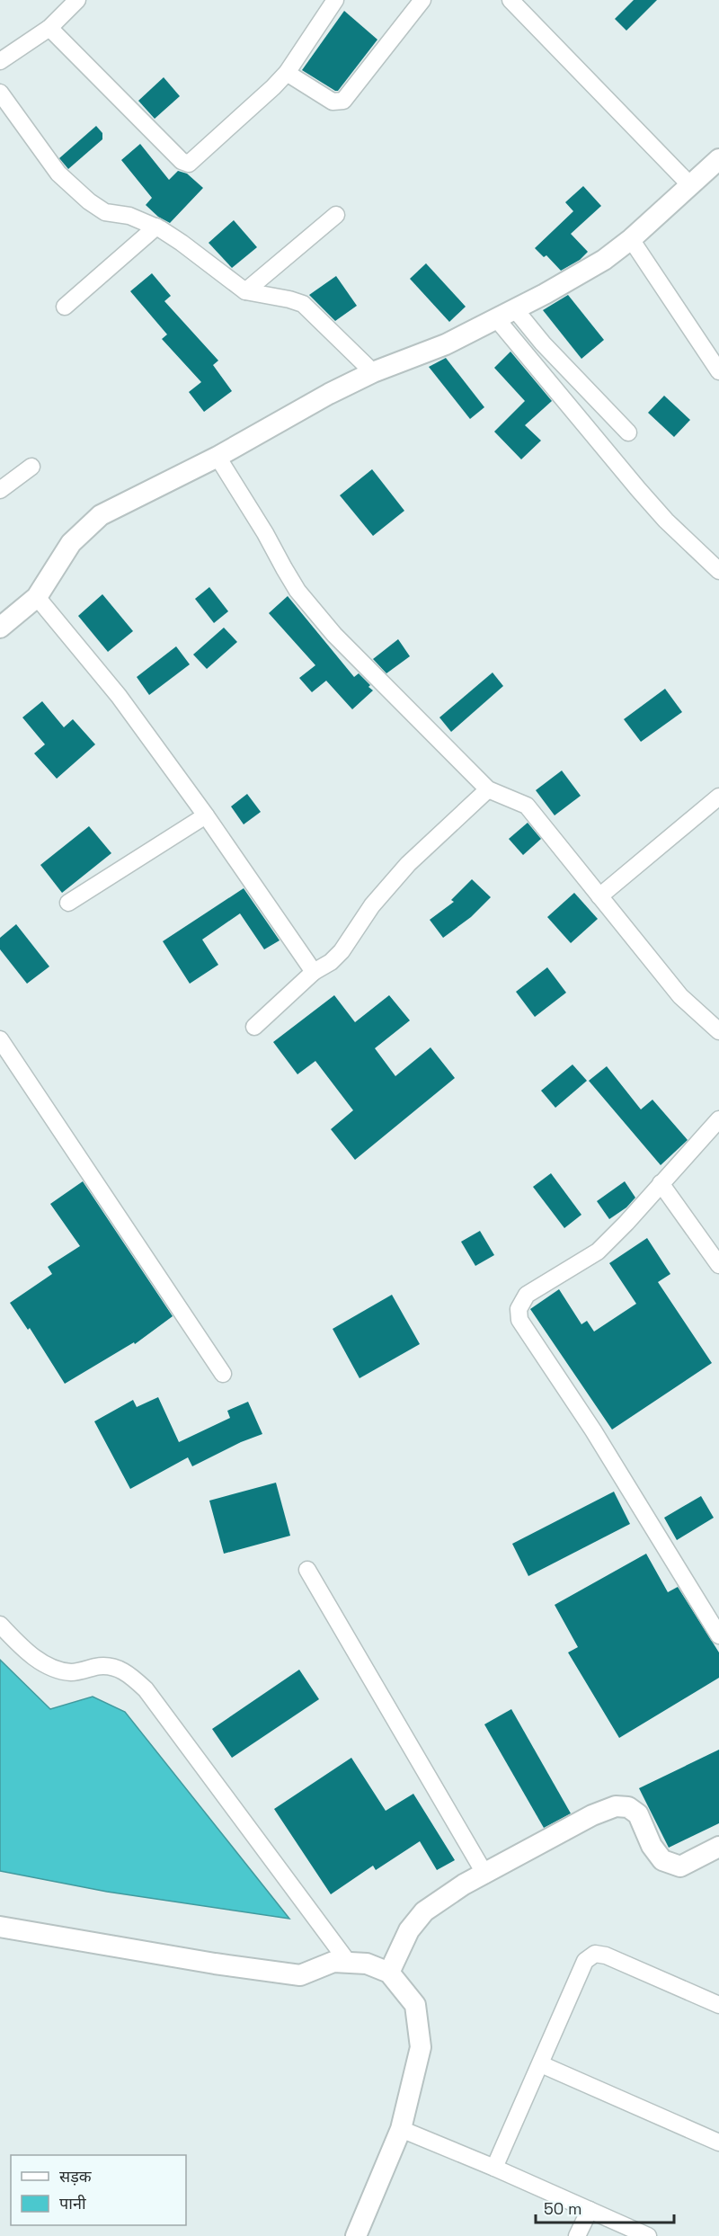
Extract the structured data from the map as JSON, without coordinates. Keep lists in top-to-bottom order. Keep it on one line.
{"legend":["सड़क","पानी"],"scale_bar":"50 m"}
